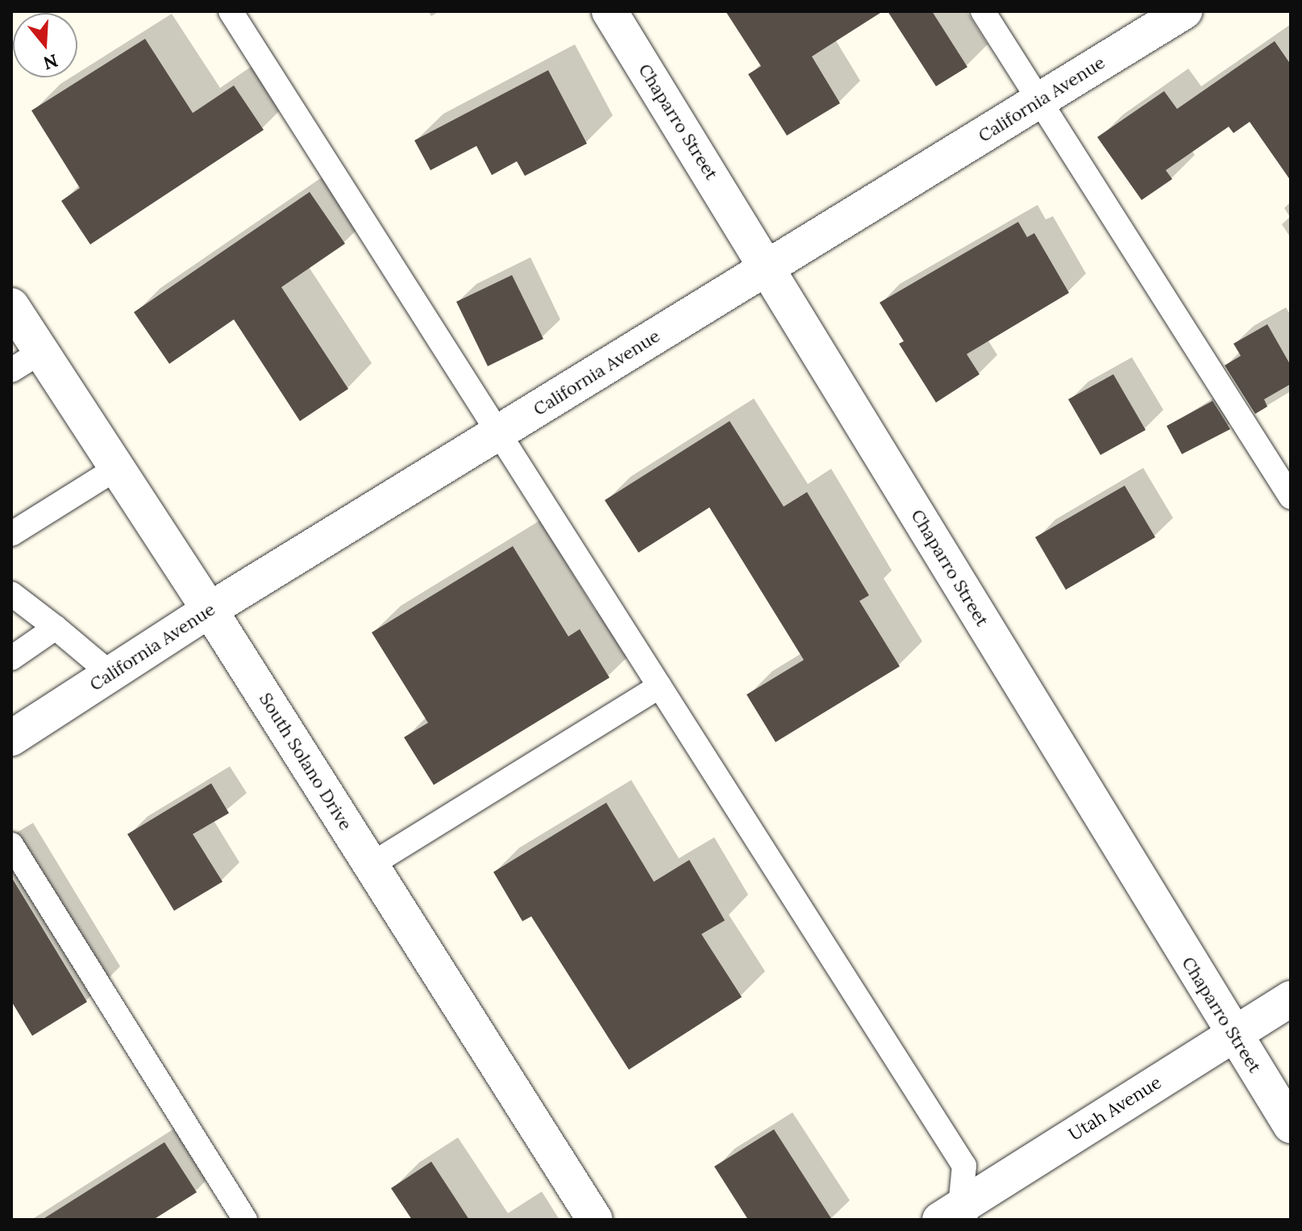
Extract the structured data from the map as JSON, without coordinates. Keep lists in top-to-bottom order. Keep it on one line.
{"streets":{"street":["California Avenue","Chaparro Street","South Solano Drive","Utah Avenue"]},"crossings":[["California Avenue","Chaparro Street"],["California Avenue","South Solano Drive"],["Chaparro Street","Utah Avenue"]],"north":"bottom"}
